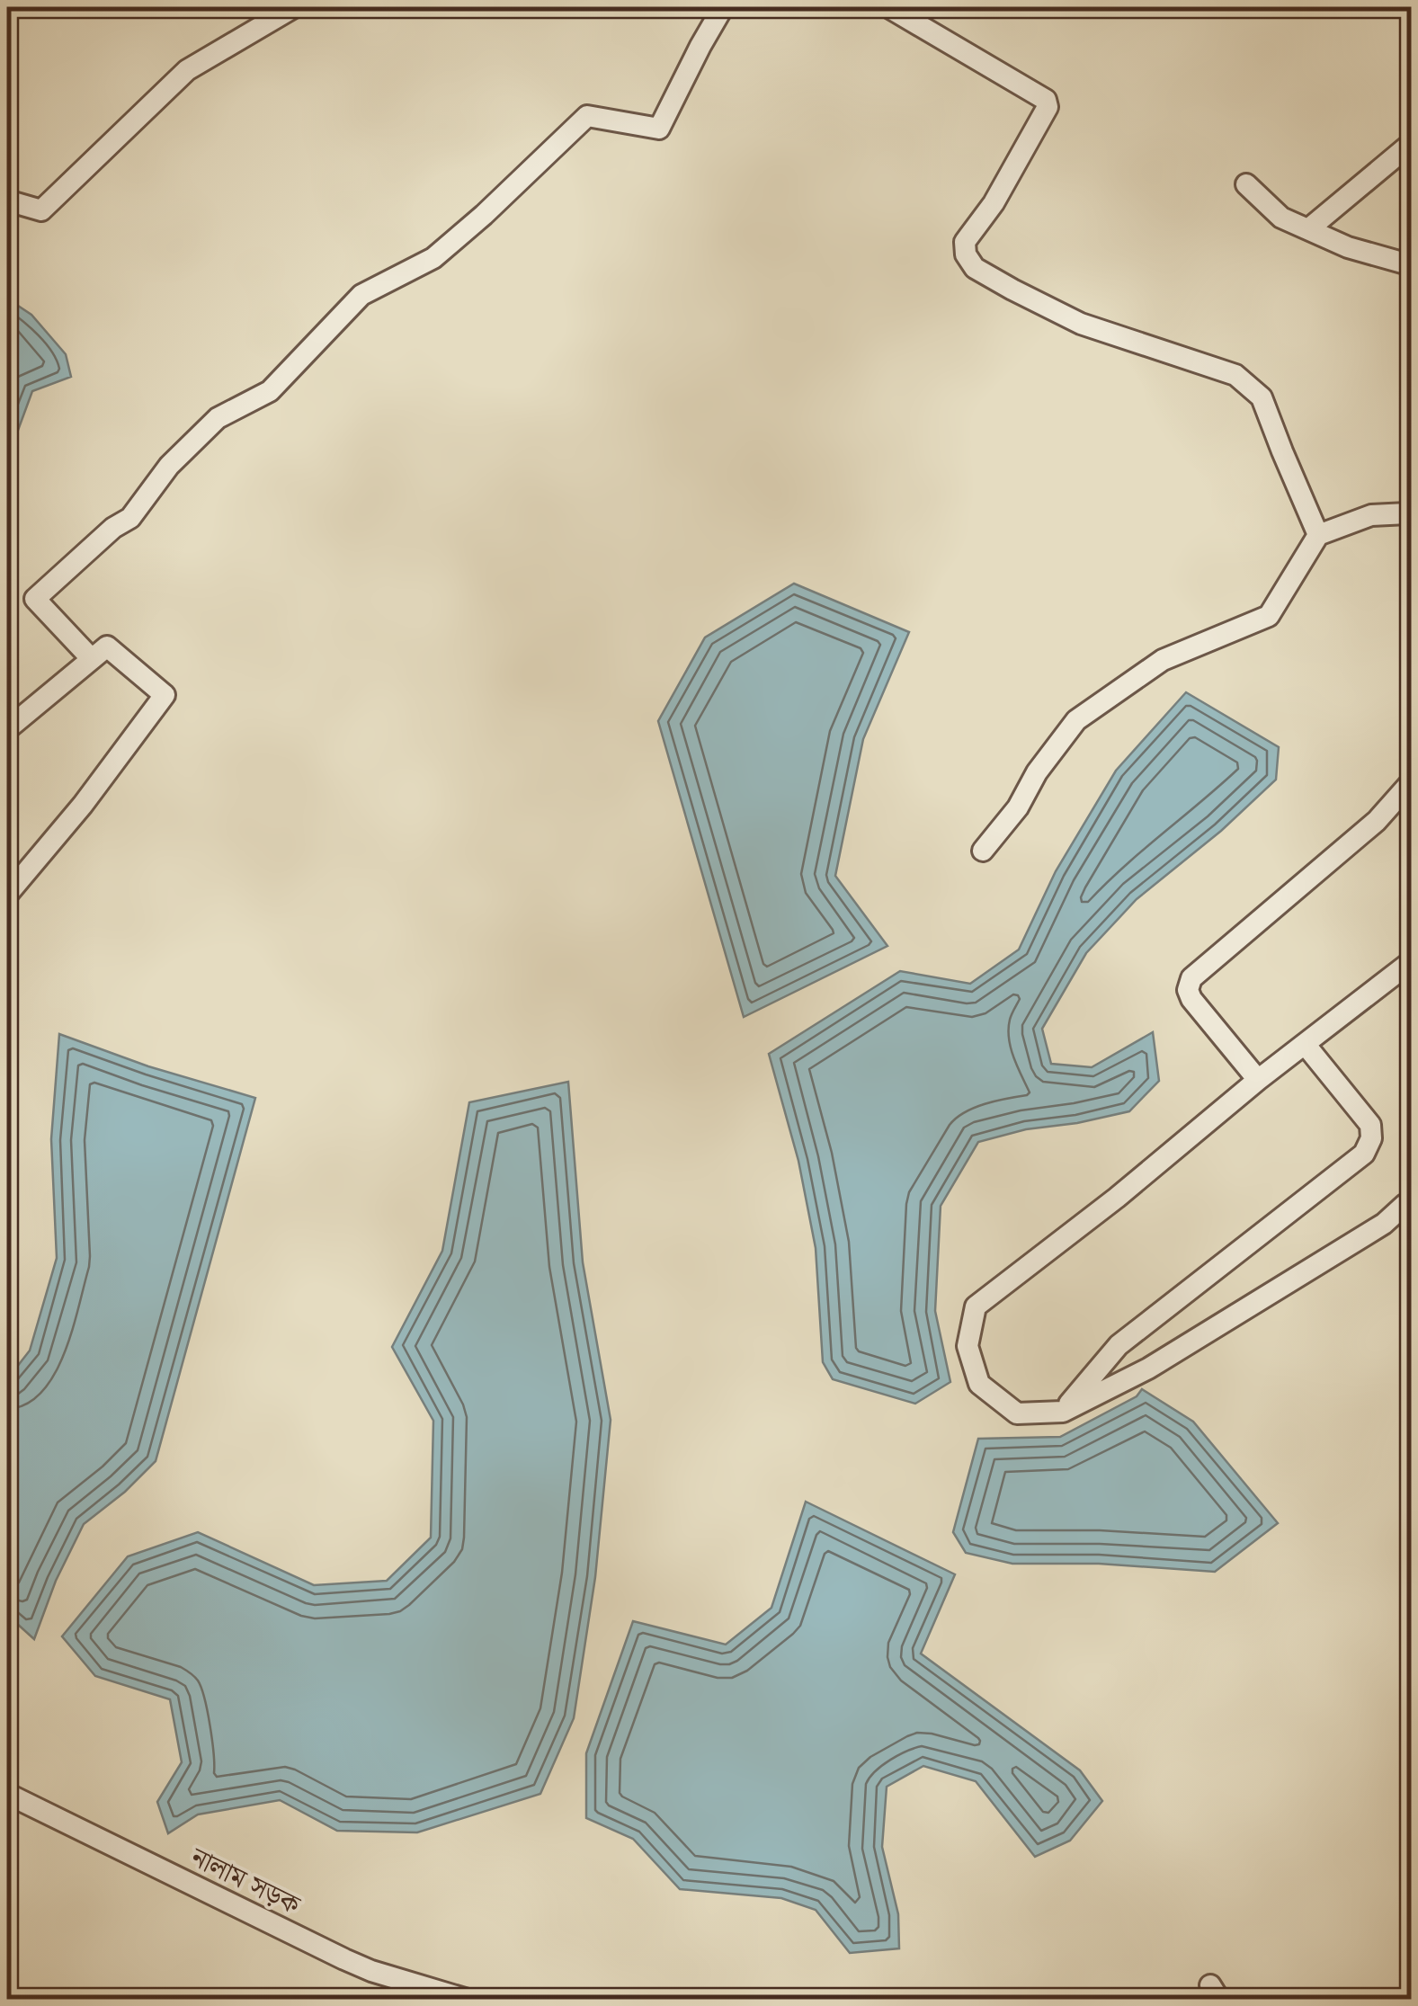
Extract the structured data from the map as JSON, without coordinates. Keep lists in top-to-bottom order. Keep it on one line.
{"streets":{"street":["নালাম সড়ক"]}}
